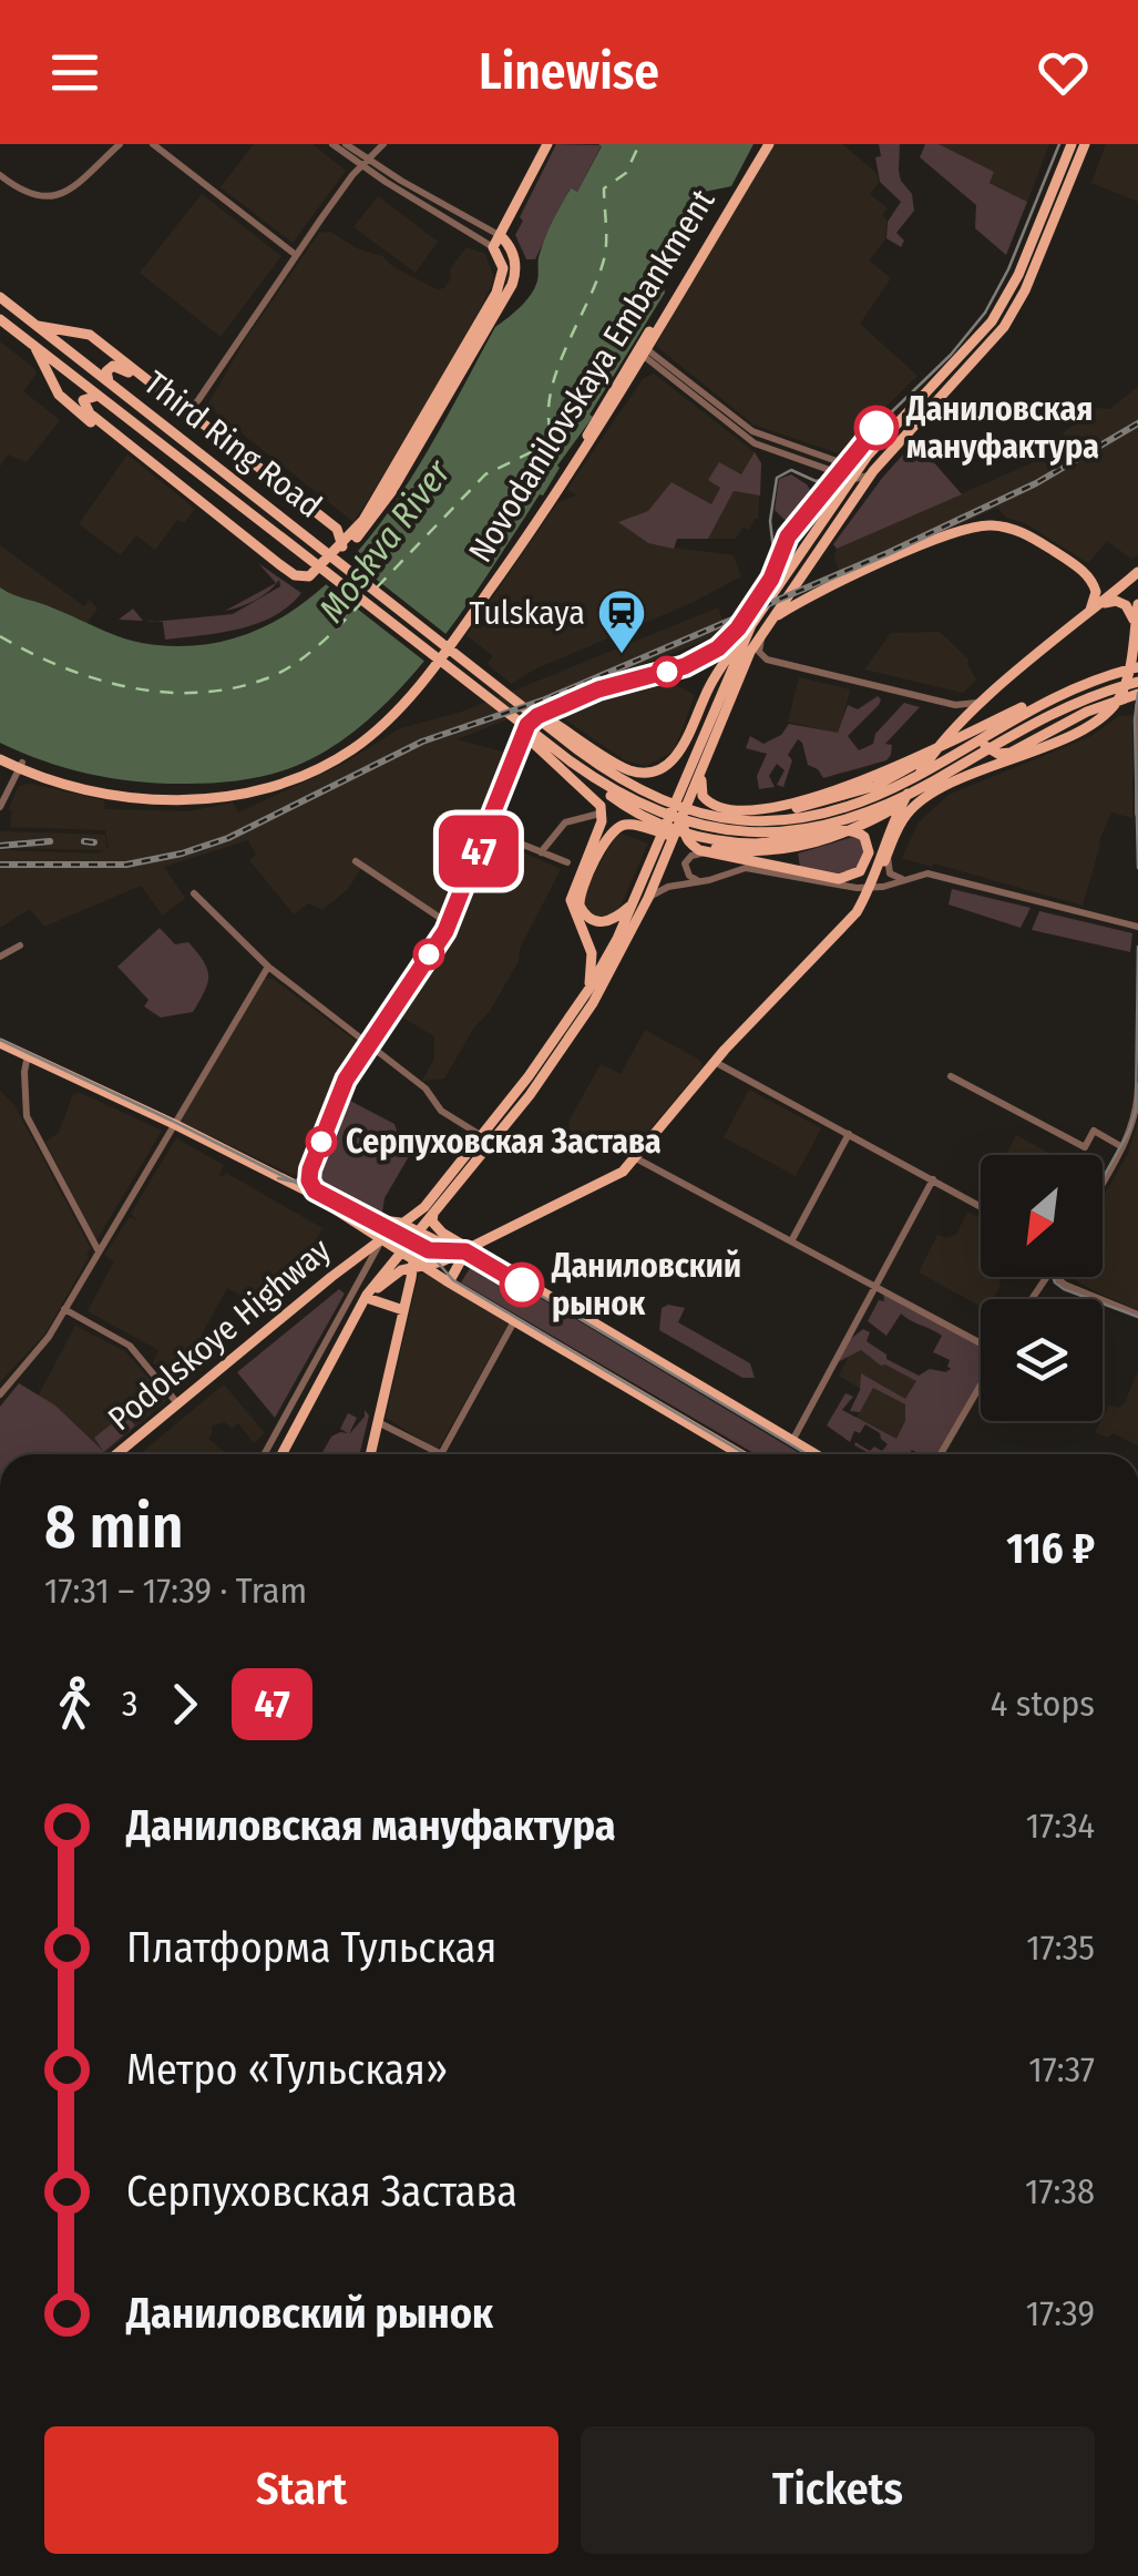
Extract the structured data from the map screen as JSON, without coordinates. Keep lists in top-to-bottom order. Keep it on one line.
{"streets":{"main road":["Novodanilovskaya Embankment","Third Ring Road","Podolskoye Highway"]},"water":["Moskva River"],"places":{"other":["Даниловская мануфактура","Серпуховская Застава","Даниловский рынок"],"station":["Tulskaya"]},"lines":["tram line 47"],"north":"bottom left","page":{"header":"Linewise","on_map":"47","heading":["8 min","17:31 – 17:39 · Tram","116 ₽"],"legs":["3","47","4 stops"],"list":[{"name":"Даниловская мануфактура","value":"17:34"},{"name":"Платформа Тульская","value":"17:35"},{"name":"Метро «Тульская»","value":"17:37"},{"name":"Серпуховская Застава","value":"17:38"},{"name":"Даниловский рынок","value":"17:39"}],"buttons":["Start","Tickets"]}}
